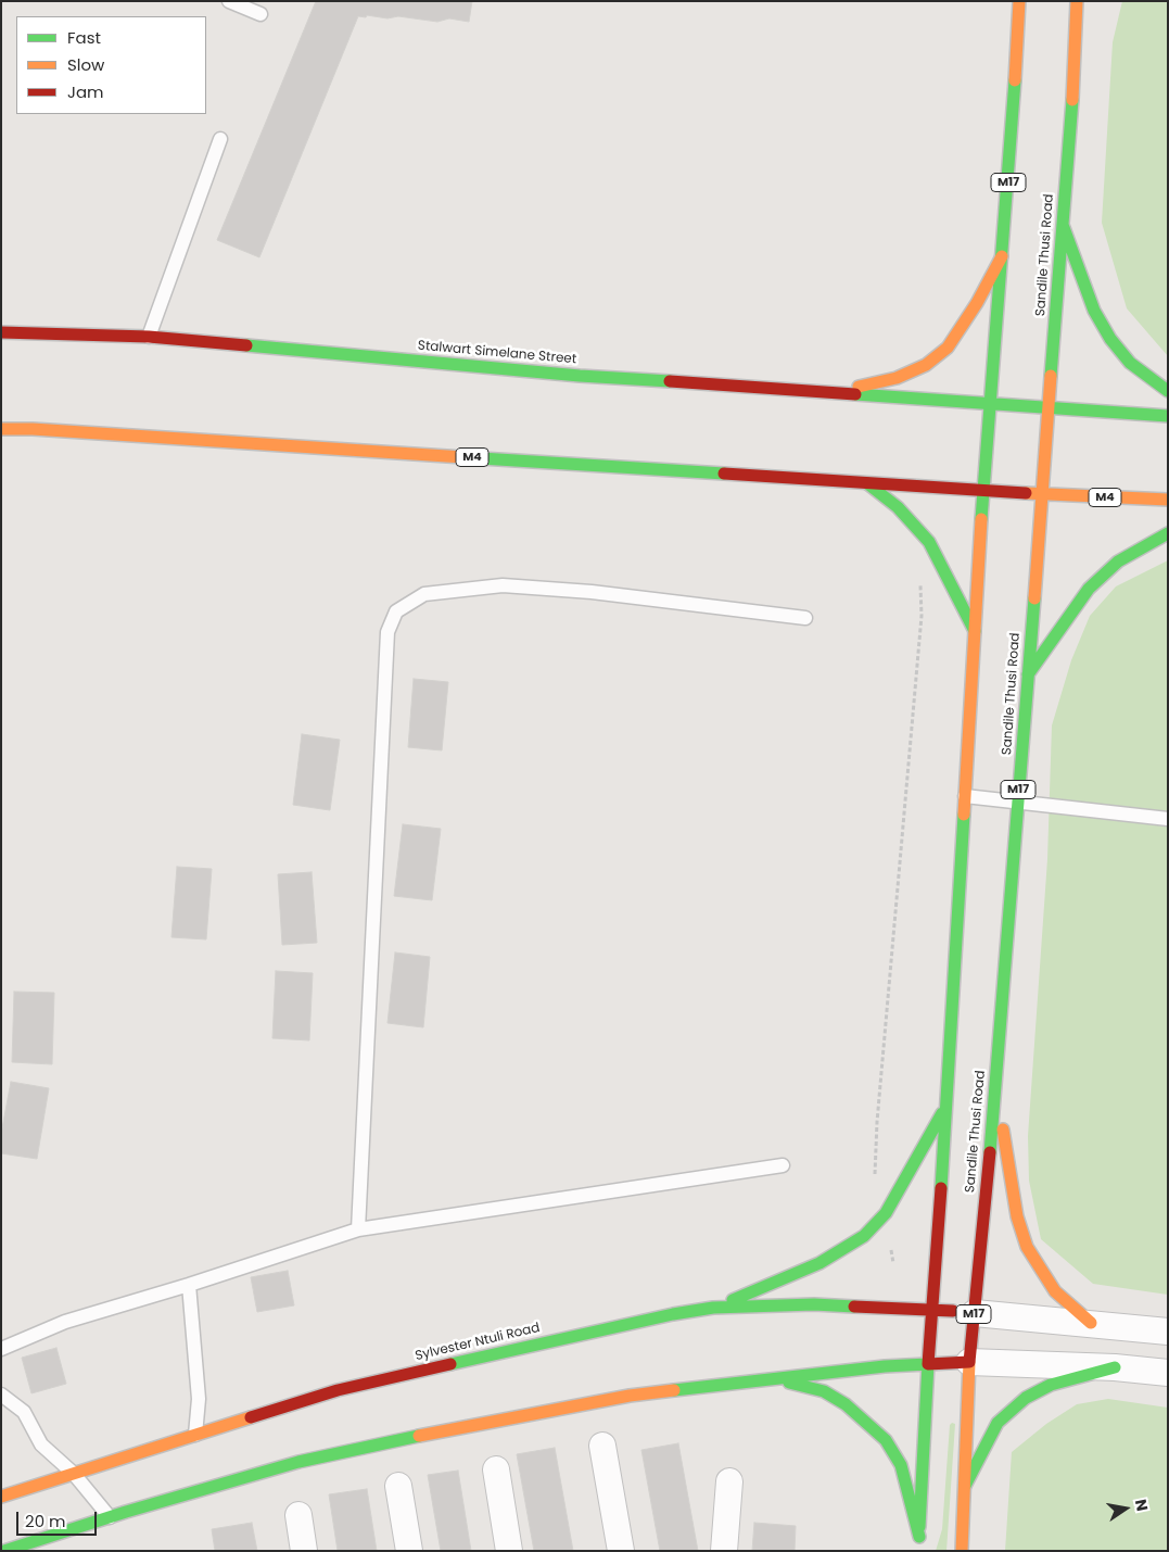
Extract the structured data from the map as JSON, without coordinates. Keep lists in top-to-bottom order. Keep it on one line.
{"streets":{"main road":["M17","Sandile Thusi Road","Stalwart Simelane Street","M4","Sylvester Ntuli Road"]},"crossings":[["M17","Stalwart Simelane Street"],["M17","M4"],["M17","Sylvester Ntuli Road"],["Sandile Thusi Road","Stalwart Simelane Street"],["Sandile Thusi Road","M4"],["Sandile Thusi Road","Sylvester Ntuli Road"]],"legend":["Fast","Slow","Jam"],"scale_bar":"20 m","north":"right"}
